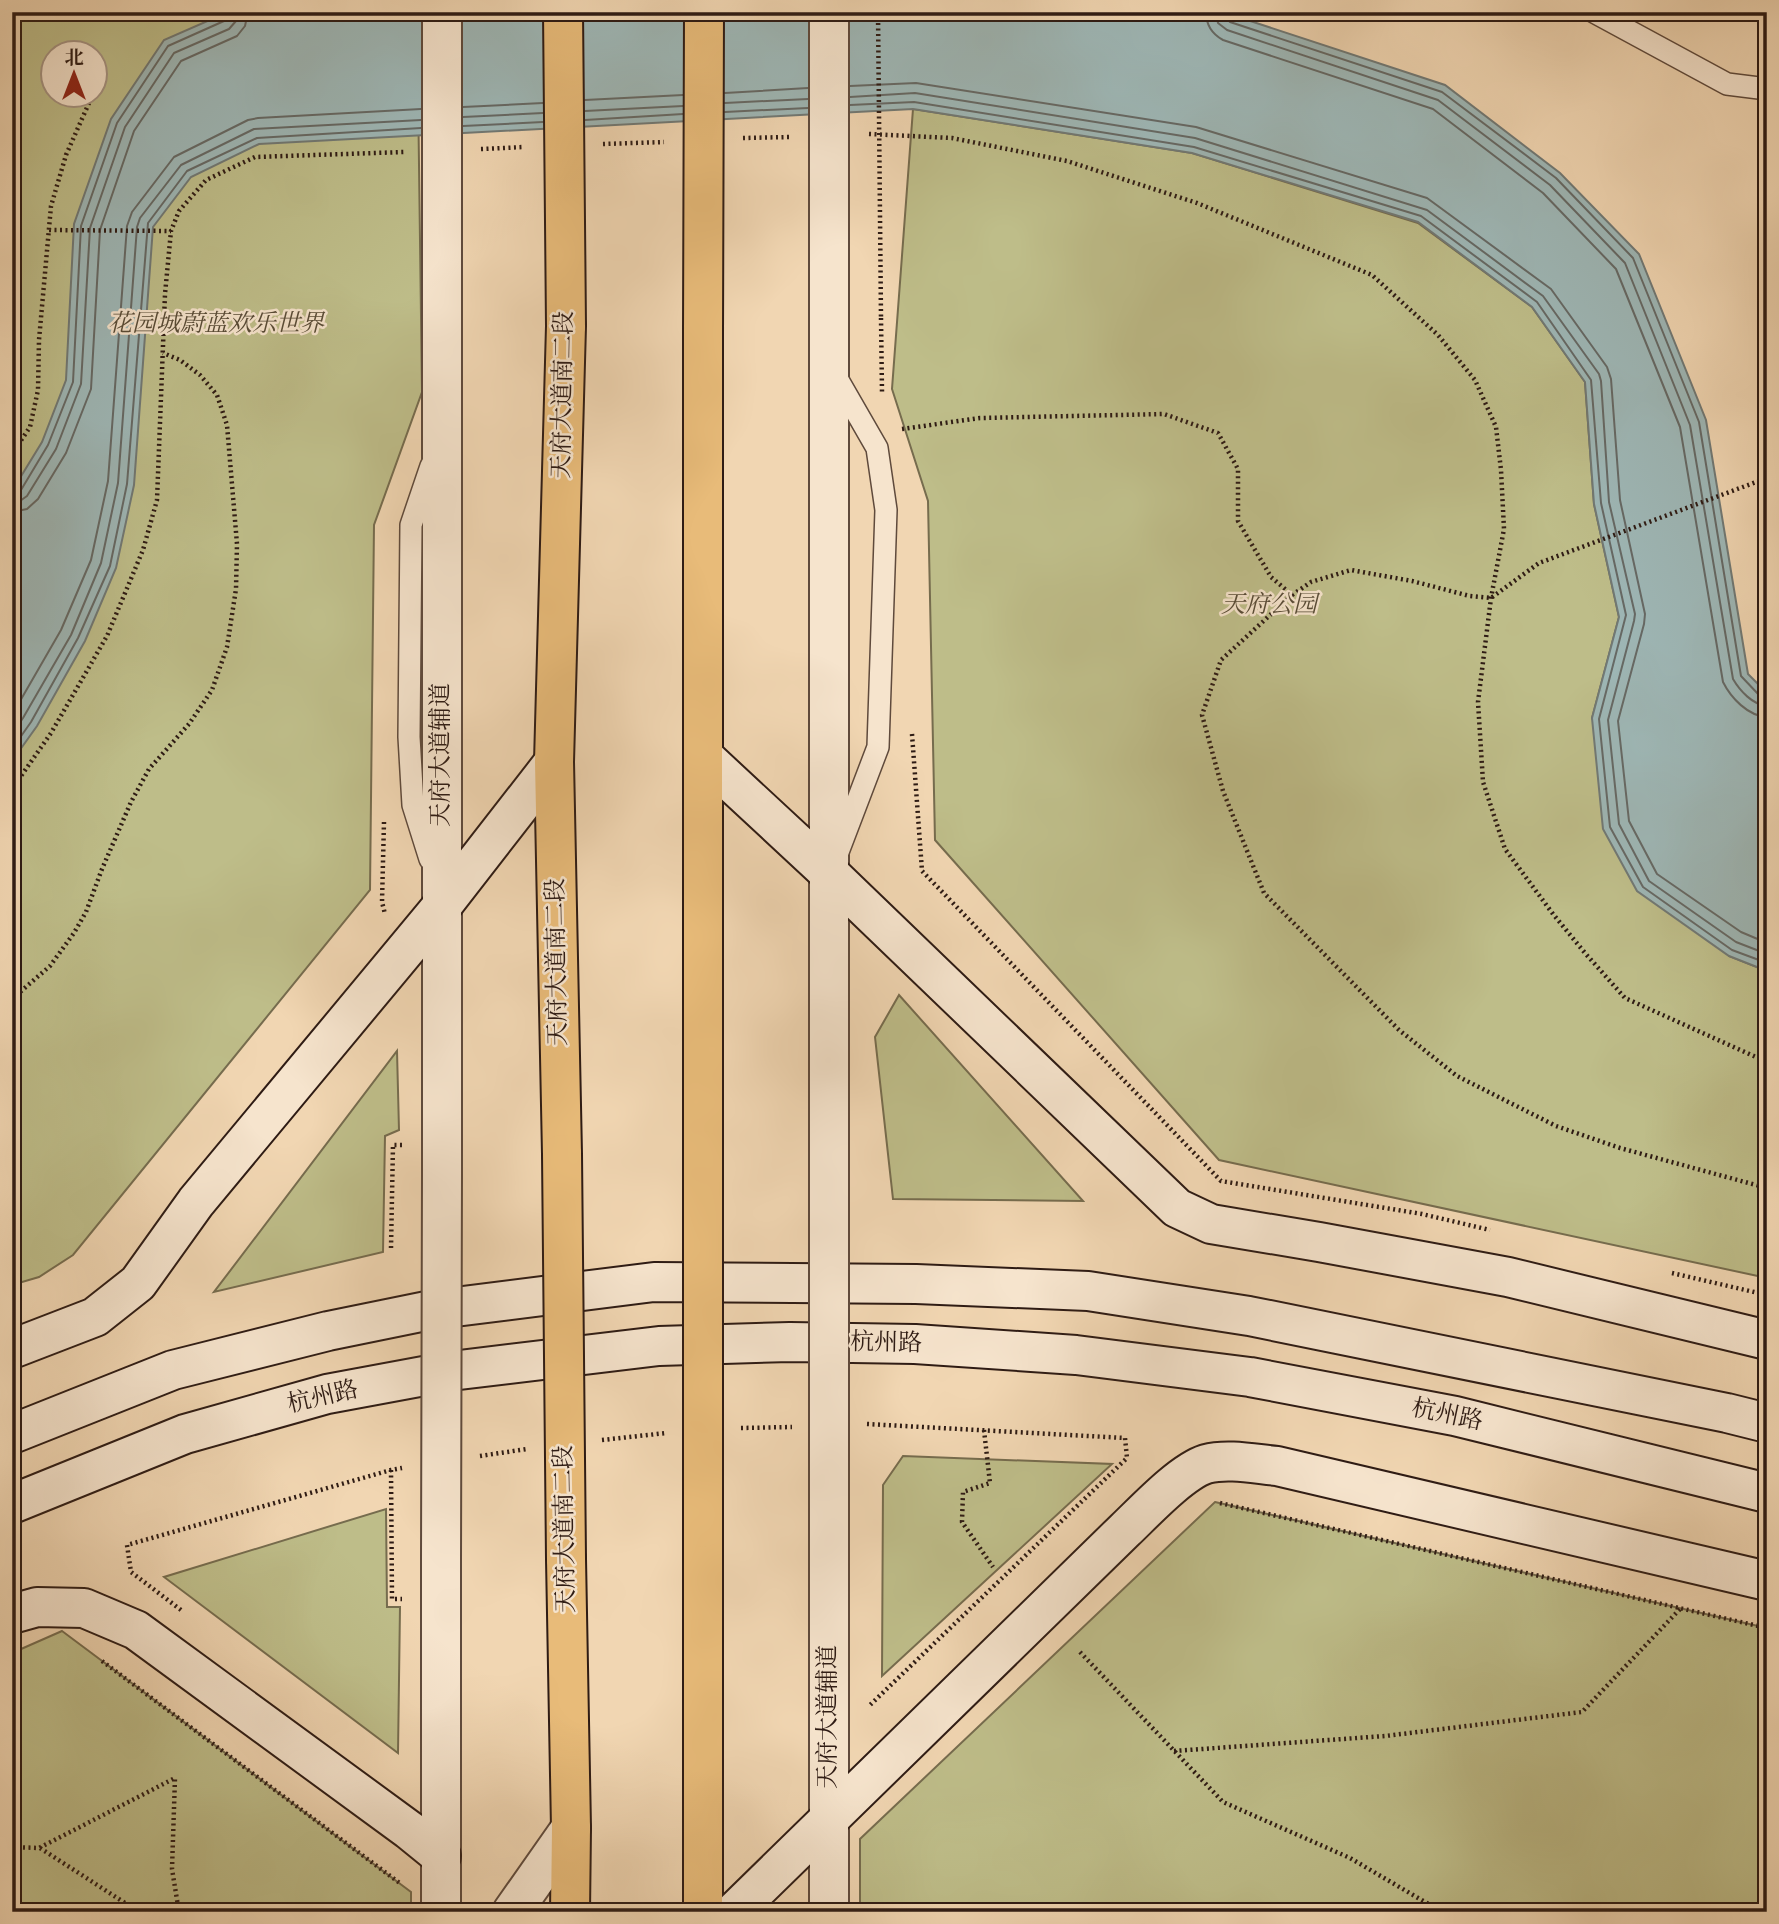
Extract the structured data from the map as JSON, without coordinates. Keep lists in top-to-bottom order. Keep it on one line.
{"streets":{"highway":["天府大道南二段"],"main road":["天府大道辅道","杭州路"]},"parks":["花园城蔚蓝欢乐世界","天府公园"],"north":"top"}
